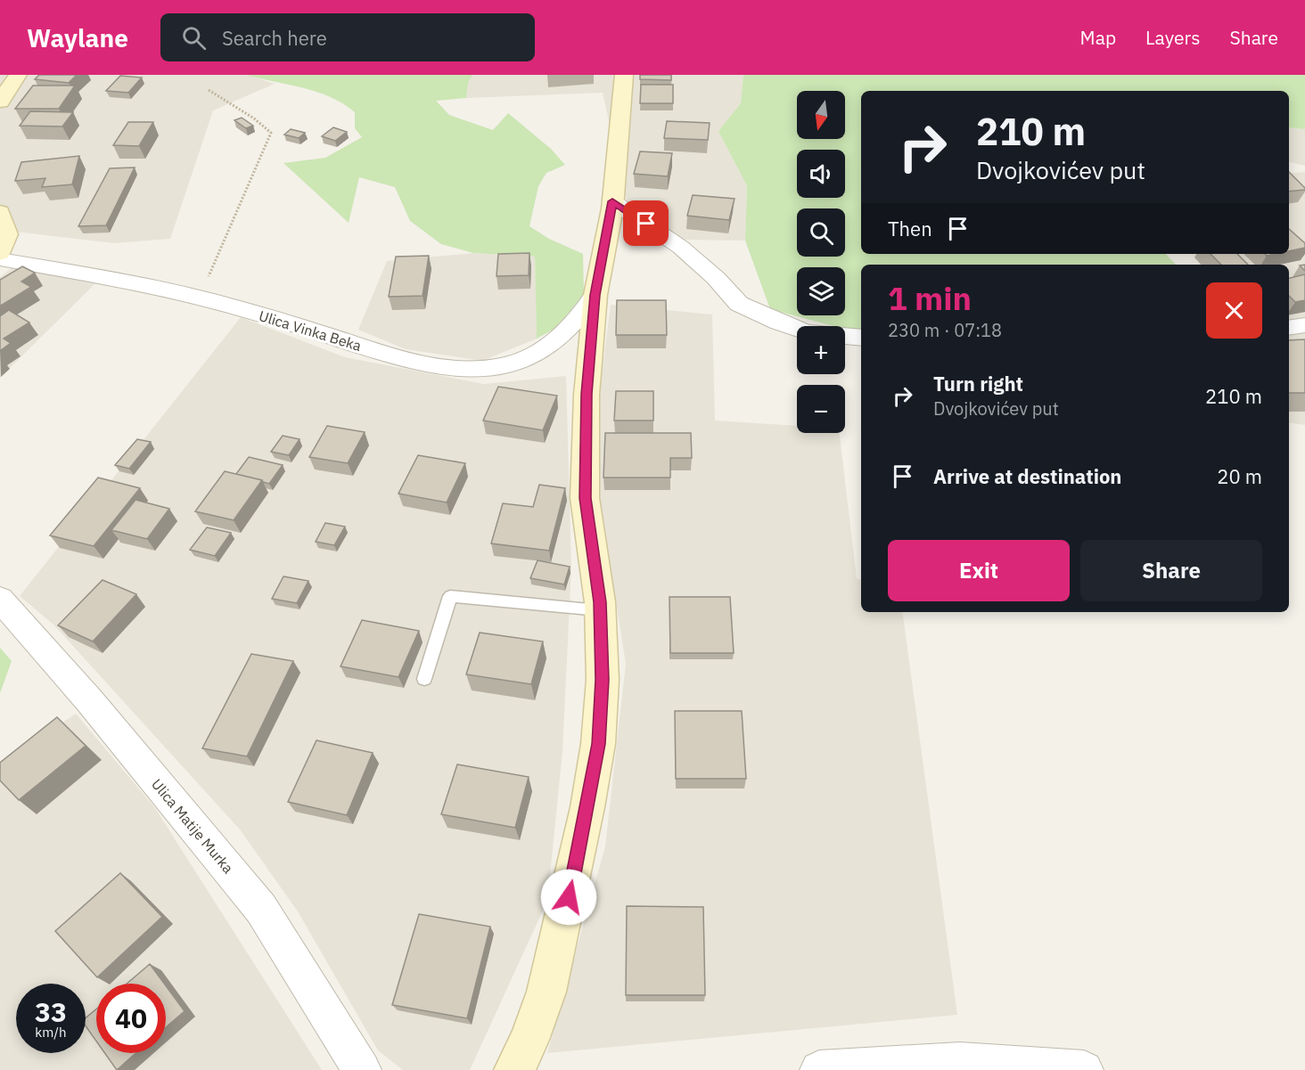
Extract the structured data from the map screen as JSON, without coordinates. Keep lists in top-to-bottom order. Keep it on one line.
{"streets":{"street":["Ulica Vinka Beka","Ulica Matije Murka"]},"north":"bottom","page":{"header":"Waylane","search":"Search here","nav":["Map","Layers","Share"],"map_buttons":["+","−"],"turn":["210 m","Dvojkovićev put"],"then":"Then","heading":["1 min","230 m · 07:18"],"list":[{"name":"Turn right","note":"Dvojkovićev put","value":"210 m"},{"name":"Arrive at destination","value":"20 m"}],"buttons":["Exit","Share"],"speed":"33 km/h","limit":"40"}}
